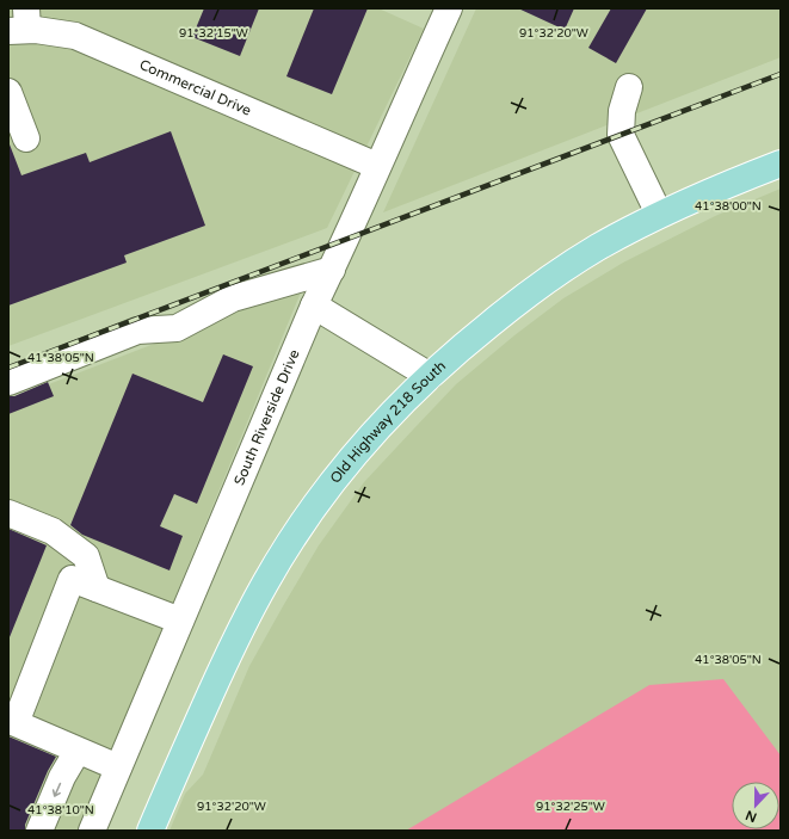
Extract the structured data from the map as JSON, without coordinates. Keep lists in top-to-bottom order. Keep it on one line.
{"streets":{"main road":["Old Highway 218 South"],"street":["Commercial Drive","South Riverside Drive"]},"crossings":[["Commercial Drive","South Riverside Drive"]],"north":"bottom","coordinates":["91°32'15\"W","91°32'20\"W","41°38'00\"N","41°38'05\"N","91°32'25\"W","41°38'10\"N"]}
